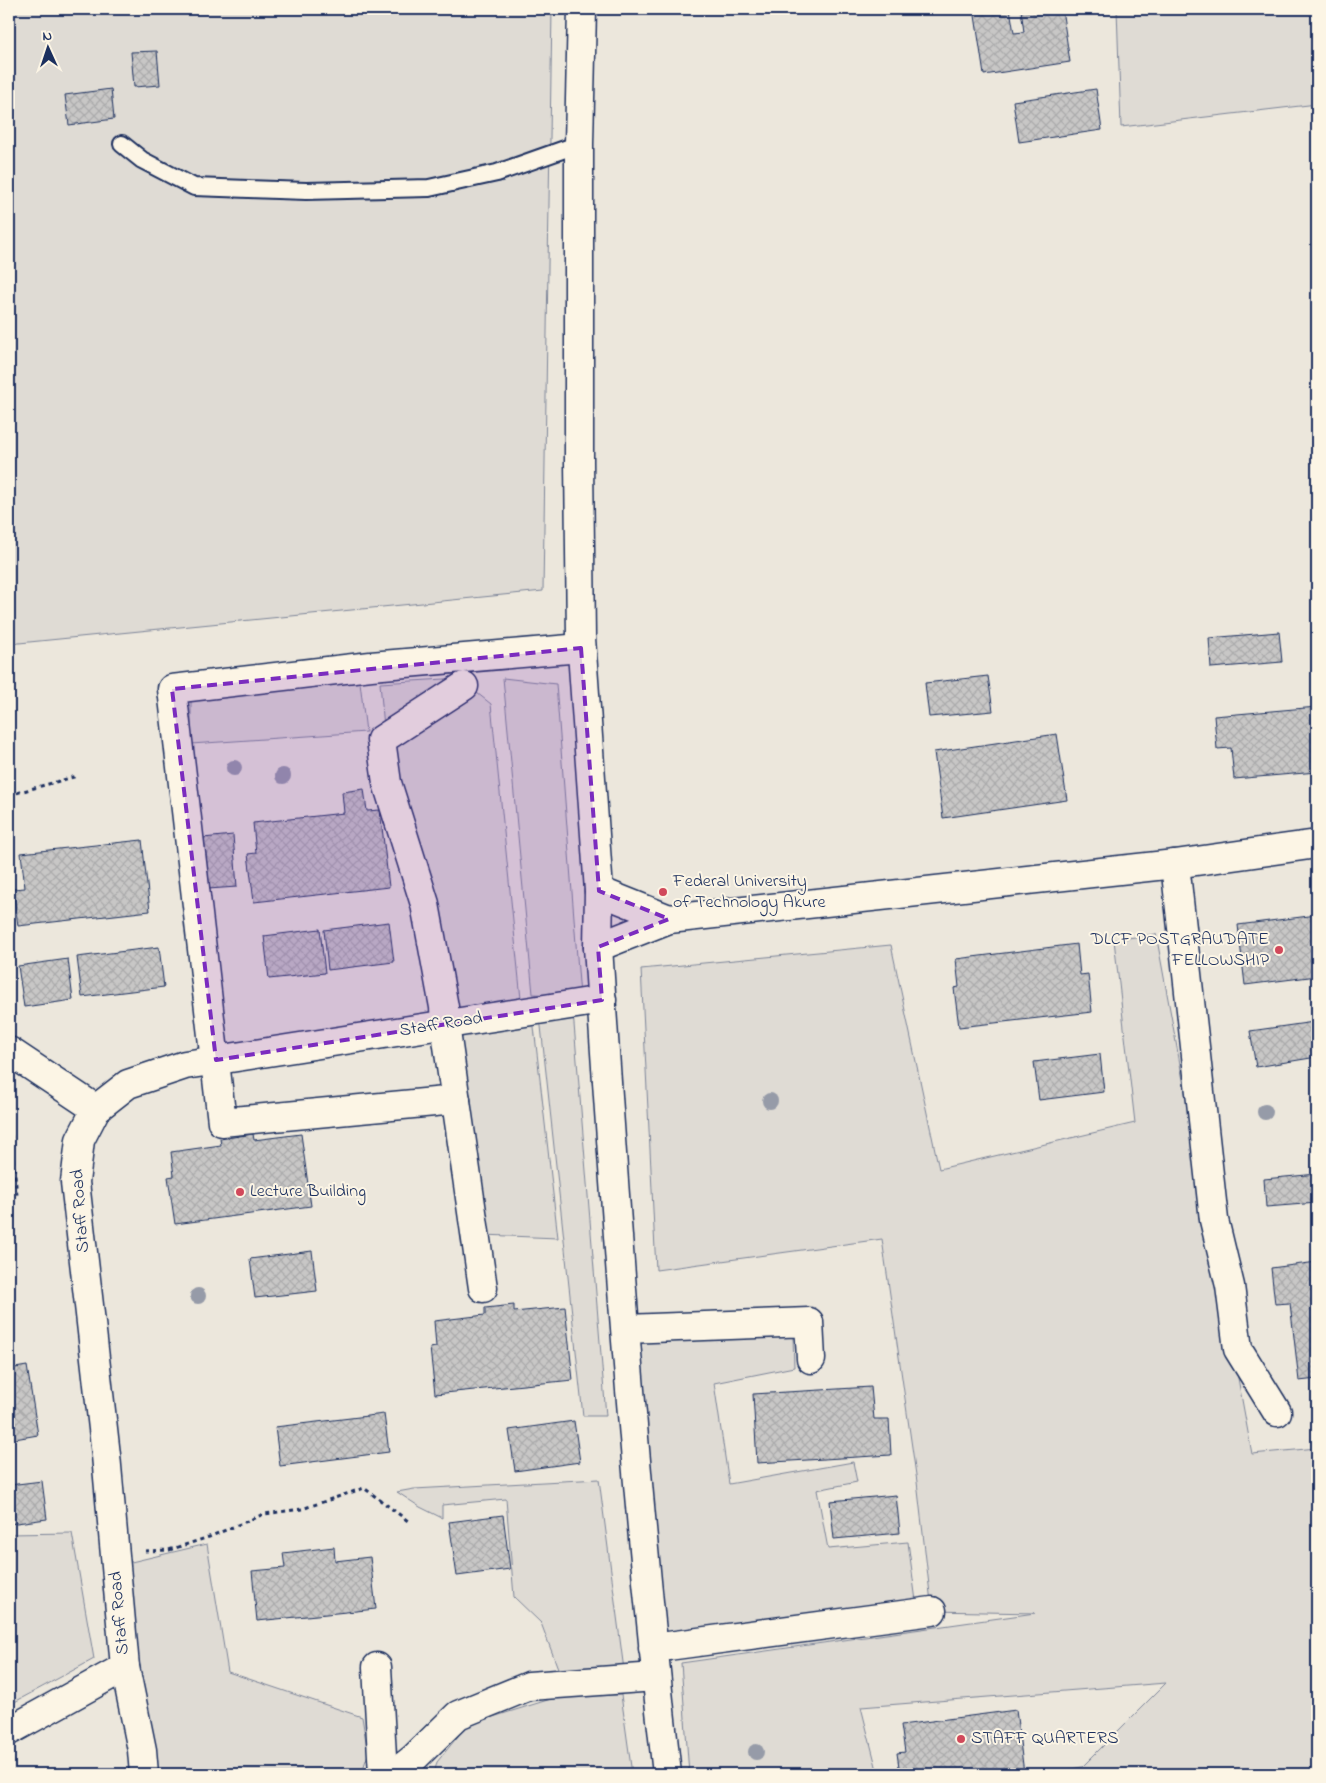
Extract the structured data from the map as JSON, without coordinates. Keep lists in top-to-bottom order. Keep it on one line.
{"streets":{"street":["Staff Road"]},"places":["Federal University of Technology Akure","DLCF POSTGRAUDATE FELLOWSHIP","Lecture Building","STAFF QUARTERS"],"north":"top"}
